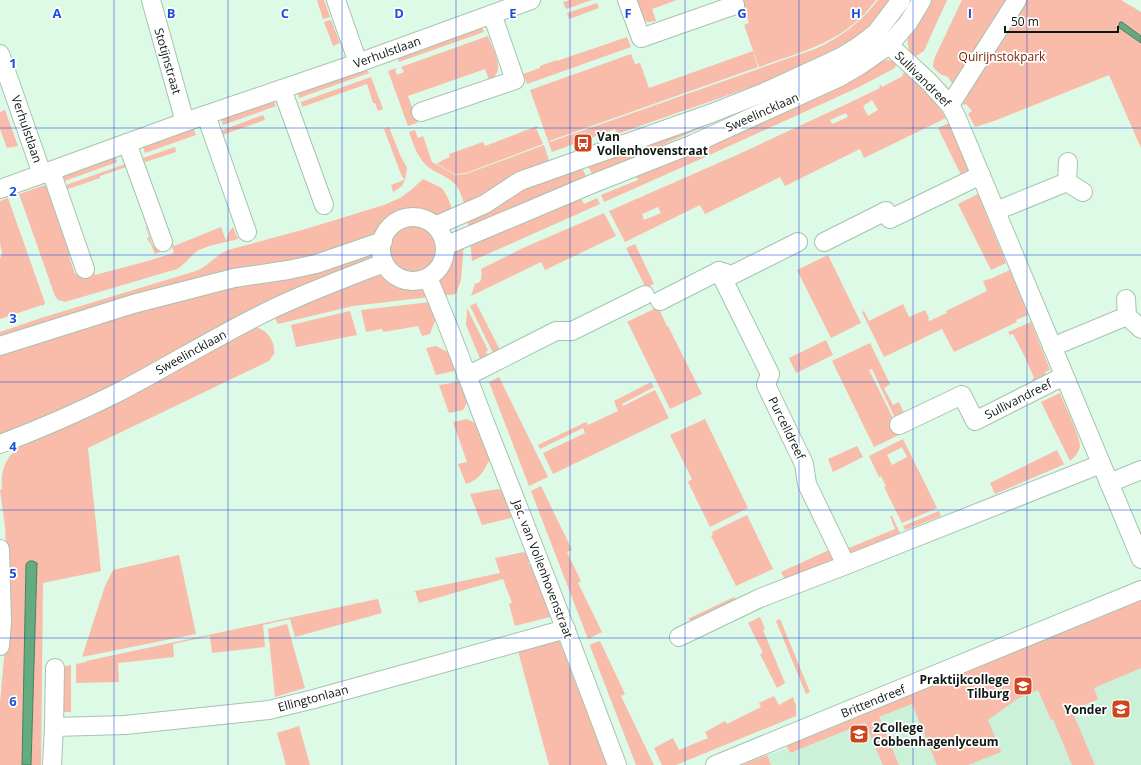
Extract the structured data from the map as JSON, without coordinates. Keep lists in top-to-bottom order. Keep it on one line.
{"streets":{"street":["Verhulstlaan","Stotijnstraat","Sullivandreef","Sweelincklaan","Purcelldreef","Jac. van Vollenhovenstraat","Ellingtonlaan","Brittendreef"]},"crossings":[["Verhulstlaan","Stotijnstraat"],["Sullivandreef","Sweelincklaan"],["Sweelincklaan","Jac. van Vollenhovenstraat"],["Jac. van Vollenhovenstraat","Ellingtonlaan"]],"parks":["Quirijnstokpark"],"places":{"bus stop":["Van Vollenhovenstraat"],"school or university":["Praktijkcollege Tilburg","Yonder","2College Cobbenhagenlyceum"]},"scale_bar":"50 m","grid":{"columns":["A","B","C","D","E","F","G","H","I"],"rows":["1","2","3","4","5","6"]}}
